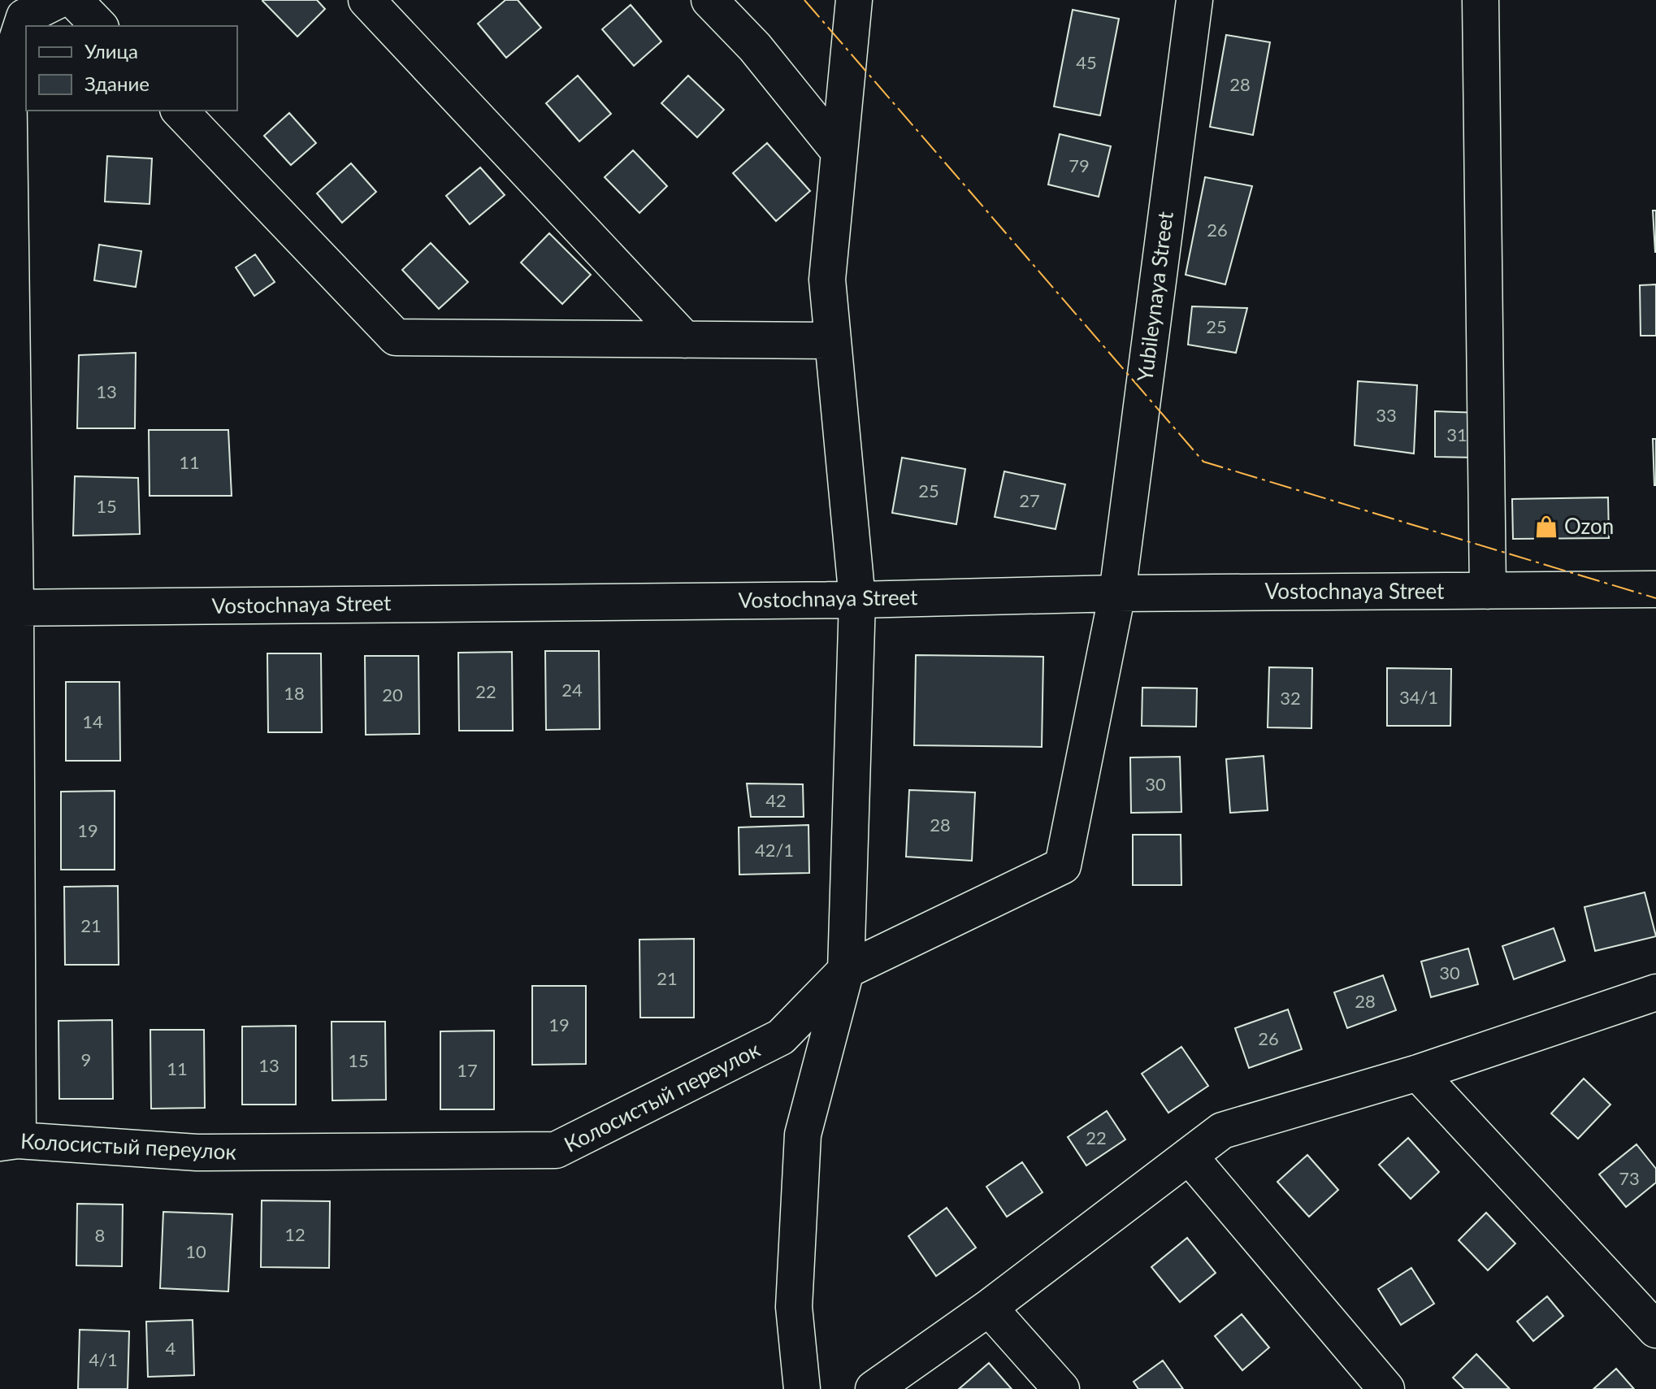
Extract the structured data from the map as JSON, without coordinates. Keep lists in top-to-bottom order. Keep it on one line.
{"streets":{"street":["Yubileynaya Street","Vostochnaya Street","Колосистый переулок"]},"crossings":[["Yubileynaya Street","Vostochnaya Street"],["Yubileynaya Street","Колосистый переулок"]],"places":{"shop":["Ozon"]},"house_numbers":["45","28","79","26","25","13","33","31","11","25","27","15","24","22","18","20","34/1","32","14","30","42","28","19","42/1","21","30","21","28","19","26","9","15","13","11","17","22","73","12","8","10","4","4/1"],"legend":["Улица","Здание"]}
